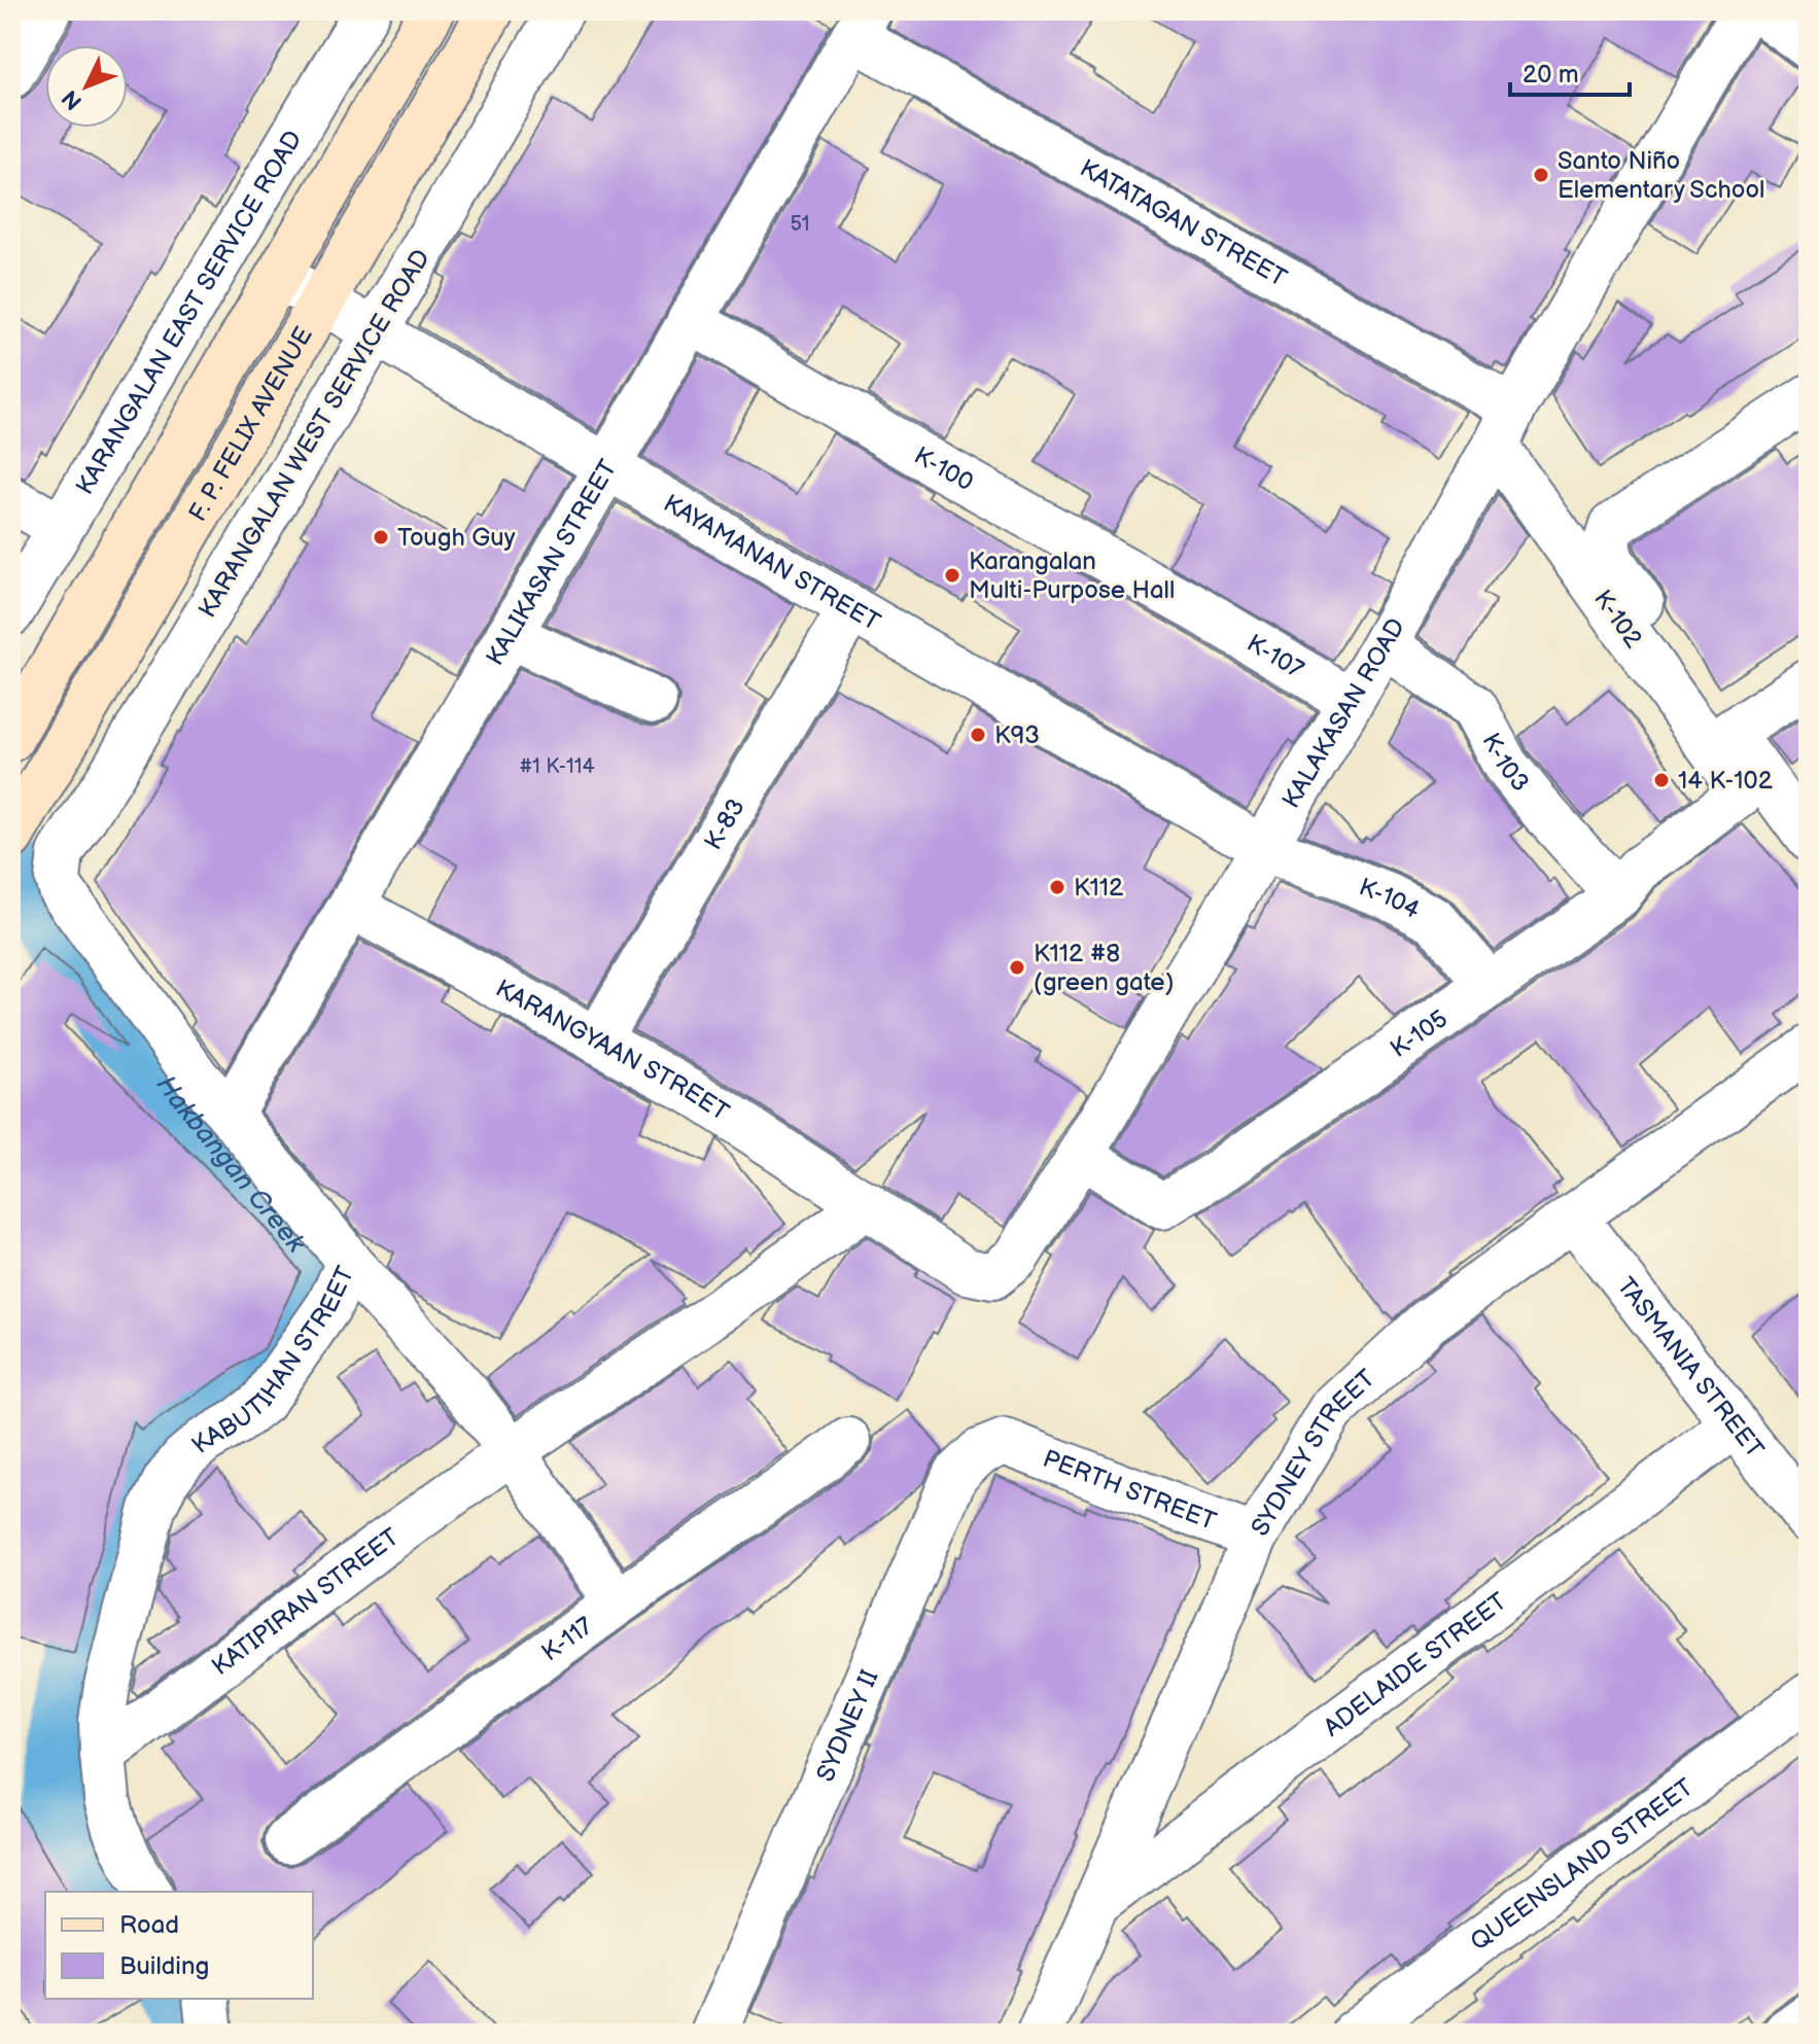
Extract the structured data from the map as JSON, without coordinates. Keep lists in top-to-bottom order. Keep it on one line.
{"streets":{"main road":["F. P. FELIX AVENUE"],"street":["KATATAGAN STREET","KARANGALAN EAST SERVICE ROAD","KARANGALAN WEST SERVICE ROAD","K-100","KAYAMANAN STREET","KALIKASAN STREET","K-102","K-107","KALAKASAN ROAD","K-103","K-83","K-104","K-105","KARANGYAAN STREET","KABUTIHAN STREET","TASMANIA STREET","SYDNEY STREET","PERTH STREET","KATIPIRAN STREET","K-117","ADELAIDE STREET","SYDNEY II","QUEENSLAND STREET"]},"crossings":[["KATATAGAN STREET","KALIKASAN STREET"],["KATATAGAN STREET","K-102"],["KATATAGAN STREET","KALAKASAN ROAD"],["F. P. FELIX AVENUE","KAYAMANAN STREET"],["KARANGALAN WEST SERVICE ROAD","KAYAMANAN STREET"],["KARANGALAN WEST SERVICE ROAD","KABUTIHAN STREET"],["K-100","KALIKASAN STREET"],["K-100","K-107"],["KAYAMANAN STREET","KALIKASAN STREET"],["KAYAMANAN STREET","KALAKASAN ROAD"],["KAYAMANAN STREET","K-83"],["KAYAMANAN STREET","K-104"],["KALIKASAN STREET","KARANGYAAN STREET"],["KALIKASAN STREET","KABUTIHAN STREET"],["K-102","KALAKASAN ROAD"],["K-102","K-105"],["K-107","KALAKASAN ROAD"],["KALAKASAN ROAD","K-103"],["KALAKASAN ROAD","K-104"],["KALAKASAN ROAD","K-105"],["KALAKASAN ROAD","KARANGYAAN STREET"],["KALAKASAN ROAD","KATIPIRAN STREET"],["K-103","K-105"],["K-83","KARANGYAAN STREET"],["K-104","K-105"],["KARANGYAAN STREET","KATIPIRAN STREET"],["KABUTIHAN STREET","KATIPIRAN STREET"],["TASMANIA STREET","SYDNEY STREET"],["TASMANIA STREET","ADELAIDE STREET"],["SYDNEY STREET","PERTH STREET"],["SYDNEY STREET","ADELAIDE STREET"],["PERTH STREET","SYDNEY II"]],"water":["Hakbangan Creek"],"places":["Santo Niño Elementary School","Tough Guy","Karangalan Multi-Purpose Hall","K93","14 K-102","K112","K112 #8 (green gate)"],"house_numbers":["51","#1 K-114"],"legend":["Road","Building"],"scale_bar":"20 m","north":"bottom left"}
